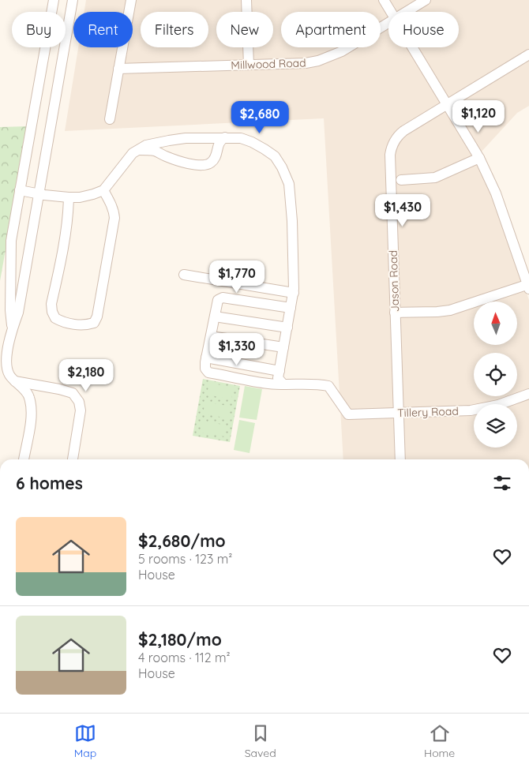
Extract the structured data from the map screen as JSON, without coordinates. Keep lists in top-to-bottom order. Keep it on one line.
{"streets":{"street":["Millwood Road","Jason Road","Tillery Road"]},"crossings":[["Jason Road","Tillery Road"]],"north":"top","page":{"chip":["Buy","Rent","Filters","New","Apartment","House"],"price":["$1,120","$2,680","$1,430","$1,770","$1,330","$2,180"],"heading":"6 homes","list":[{"name":"$2,680/mo","note":"5 rooms · 123 m² · House"},{"name":"$2,180/mo","note":"4 rooms · 112 m² · House"}],"tabs":["Map","Saved","Home"]}}
